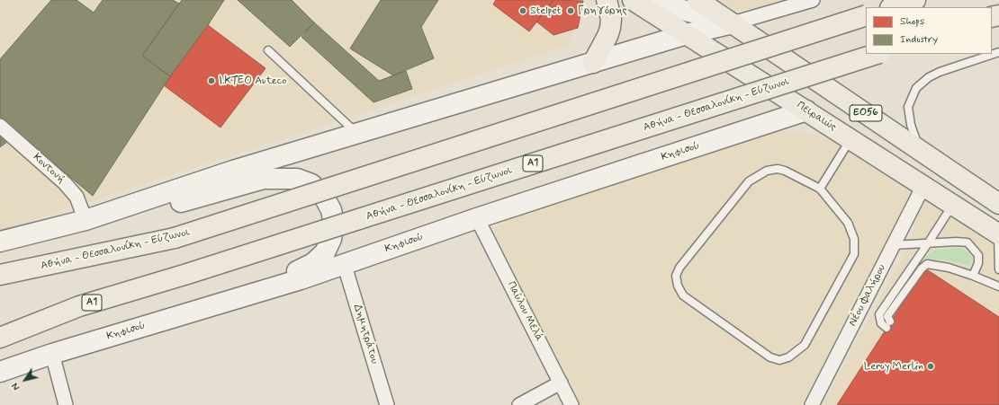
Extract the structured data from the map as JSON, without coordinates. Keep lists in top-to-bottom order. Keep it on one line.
{"streets":{"main road":["Αθήνα - Θεσσαλονίκη - Εύζωνοι","ΕΟ56","Πειραιώς","Κηφισού","Α1"],"street":["Κοντονή","Νέου Φαλήρου","Παύλου Μελά","Δημητράτου"]},"crossings":[["Πειραιώς","Κηφισού"],["Πειραιώς","Νέου Φαλήρου"],["Κηφισού","Παύλου Μελά"],["Κηφισού","Δημητράτου"]],"places":["Stelpet","Γρηγόρης","Ι.ΚΤΕΟ Auteco","Leroy Merlin"],"legend":["Shops","Industry"],"north":"bottom left"}
